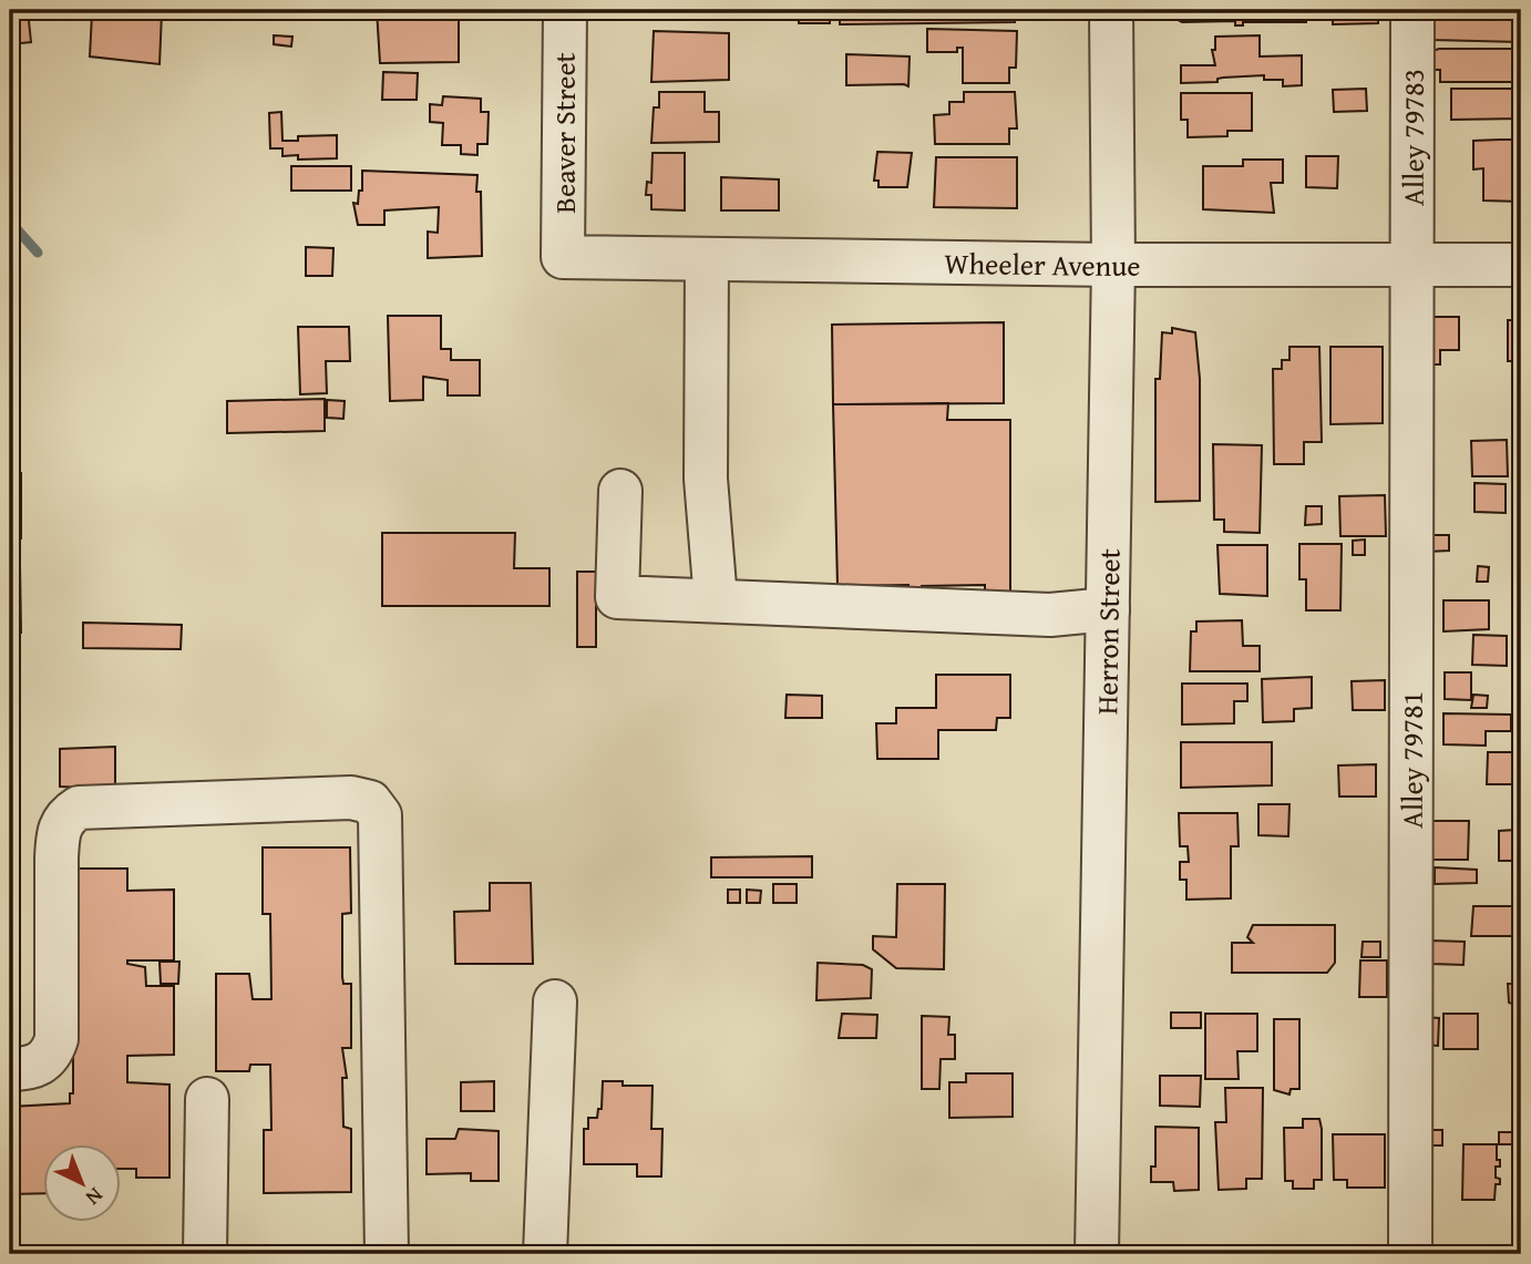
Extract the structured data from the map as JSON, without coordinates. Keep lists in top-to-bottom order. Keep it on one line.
{"streets":{"street":["Beaver Street","Alley 79783","Wheeler Avenue","Herron Street","Alley 79781"]},"crossings":[["Beaver Street","Wheeler Avenue"],["Alley 79783","Wheeler Avenue"],["Alley 79783","Alley 79781"],["Wheeler Avenue","Herron Street"],["Wheeler Avenue","Alley 79781"]],"north":"bottom right"}
